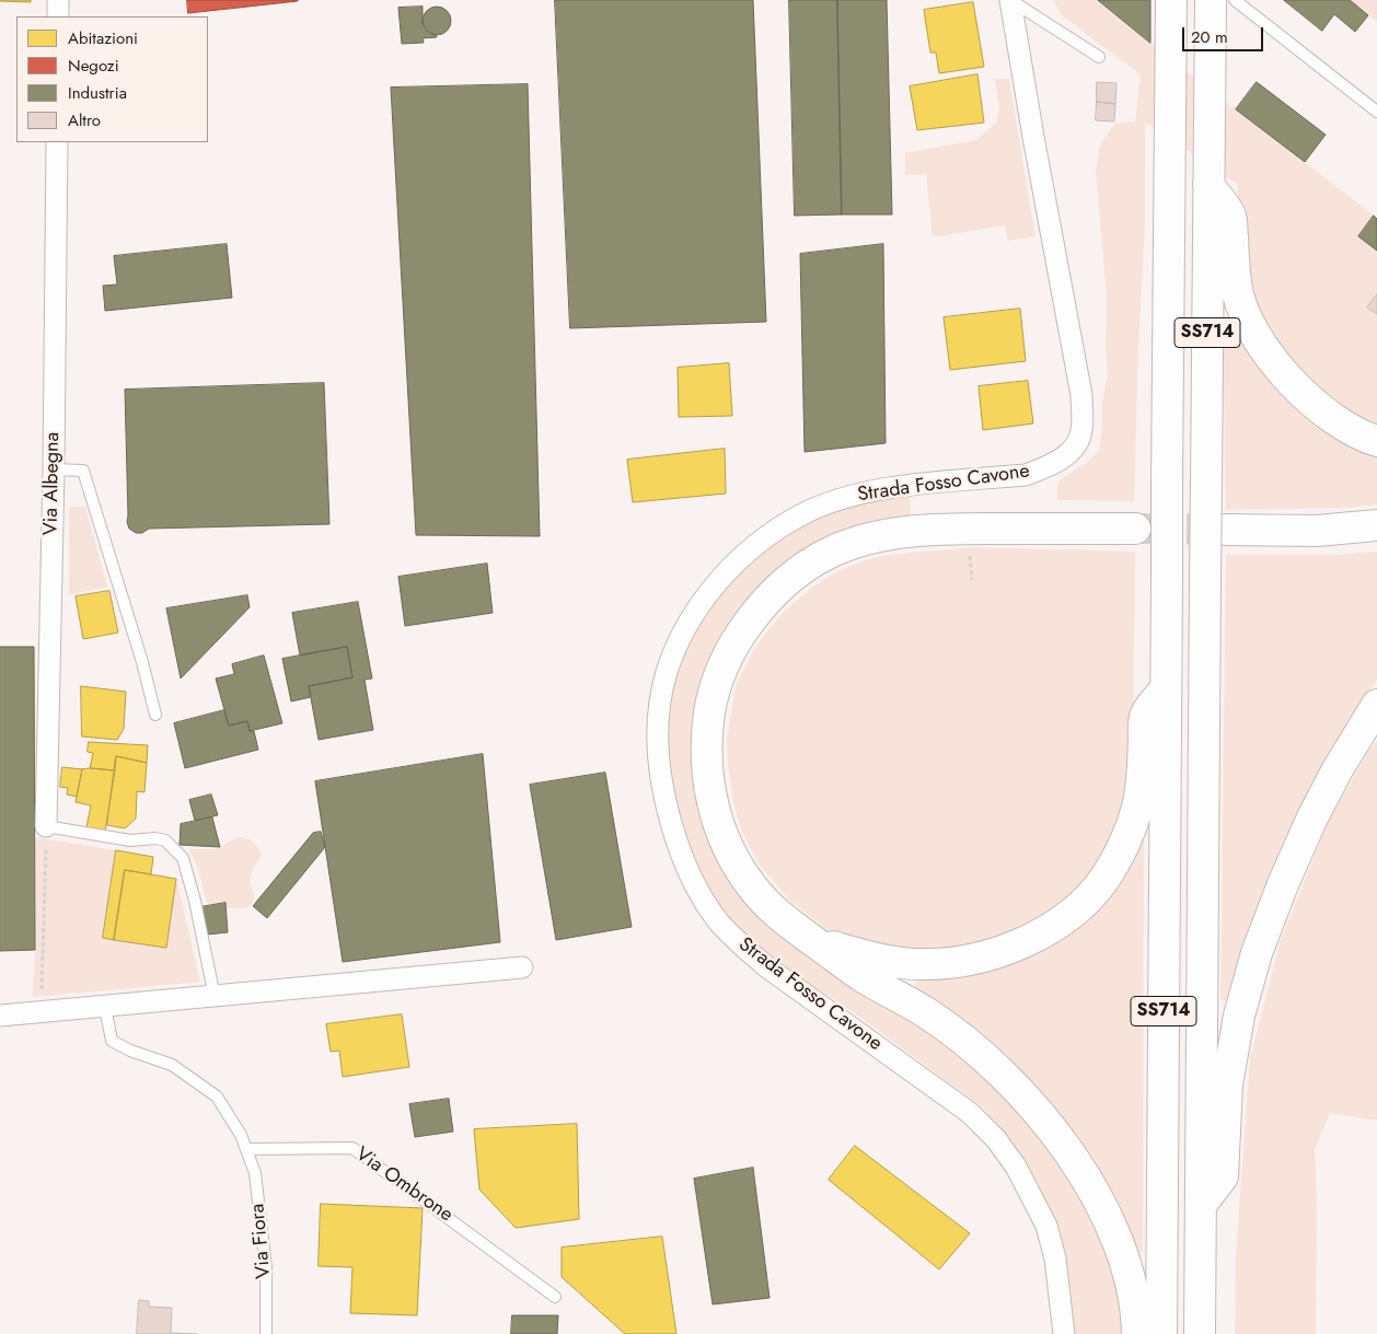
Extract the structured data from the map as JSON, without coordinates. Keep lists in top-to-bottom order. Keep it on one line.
{"streets":{"highway":["SS714"],"street":["Via Albegna","Strada Fosso Cavone"],"lane":["Via Ombrone","Via Fiora"]},"crossings":[["Via Ombrone","Via Fiora"]],"legend":["Abitazioni","Negozi","Industria","Altro"],"scale_bar":"20 m"}
